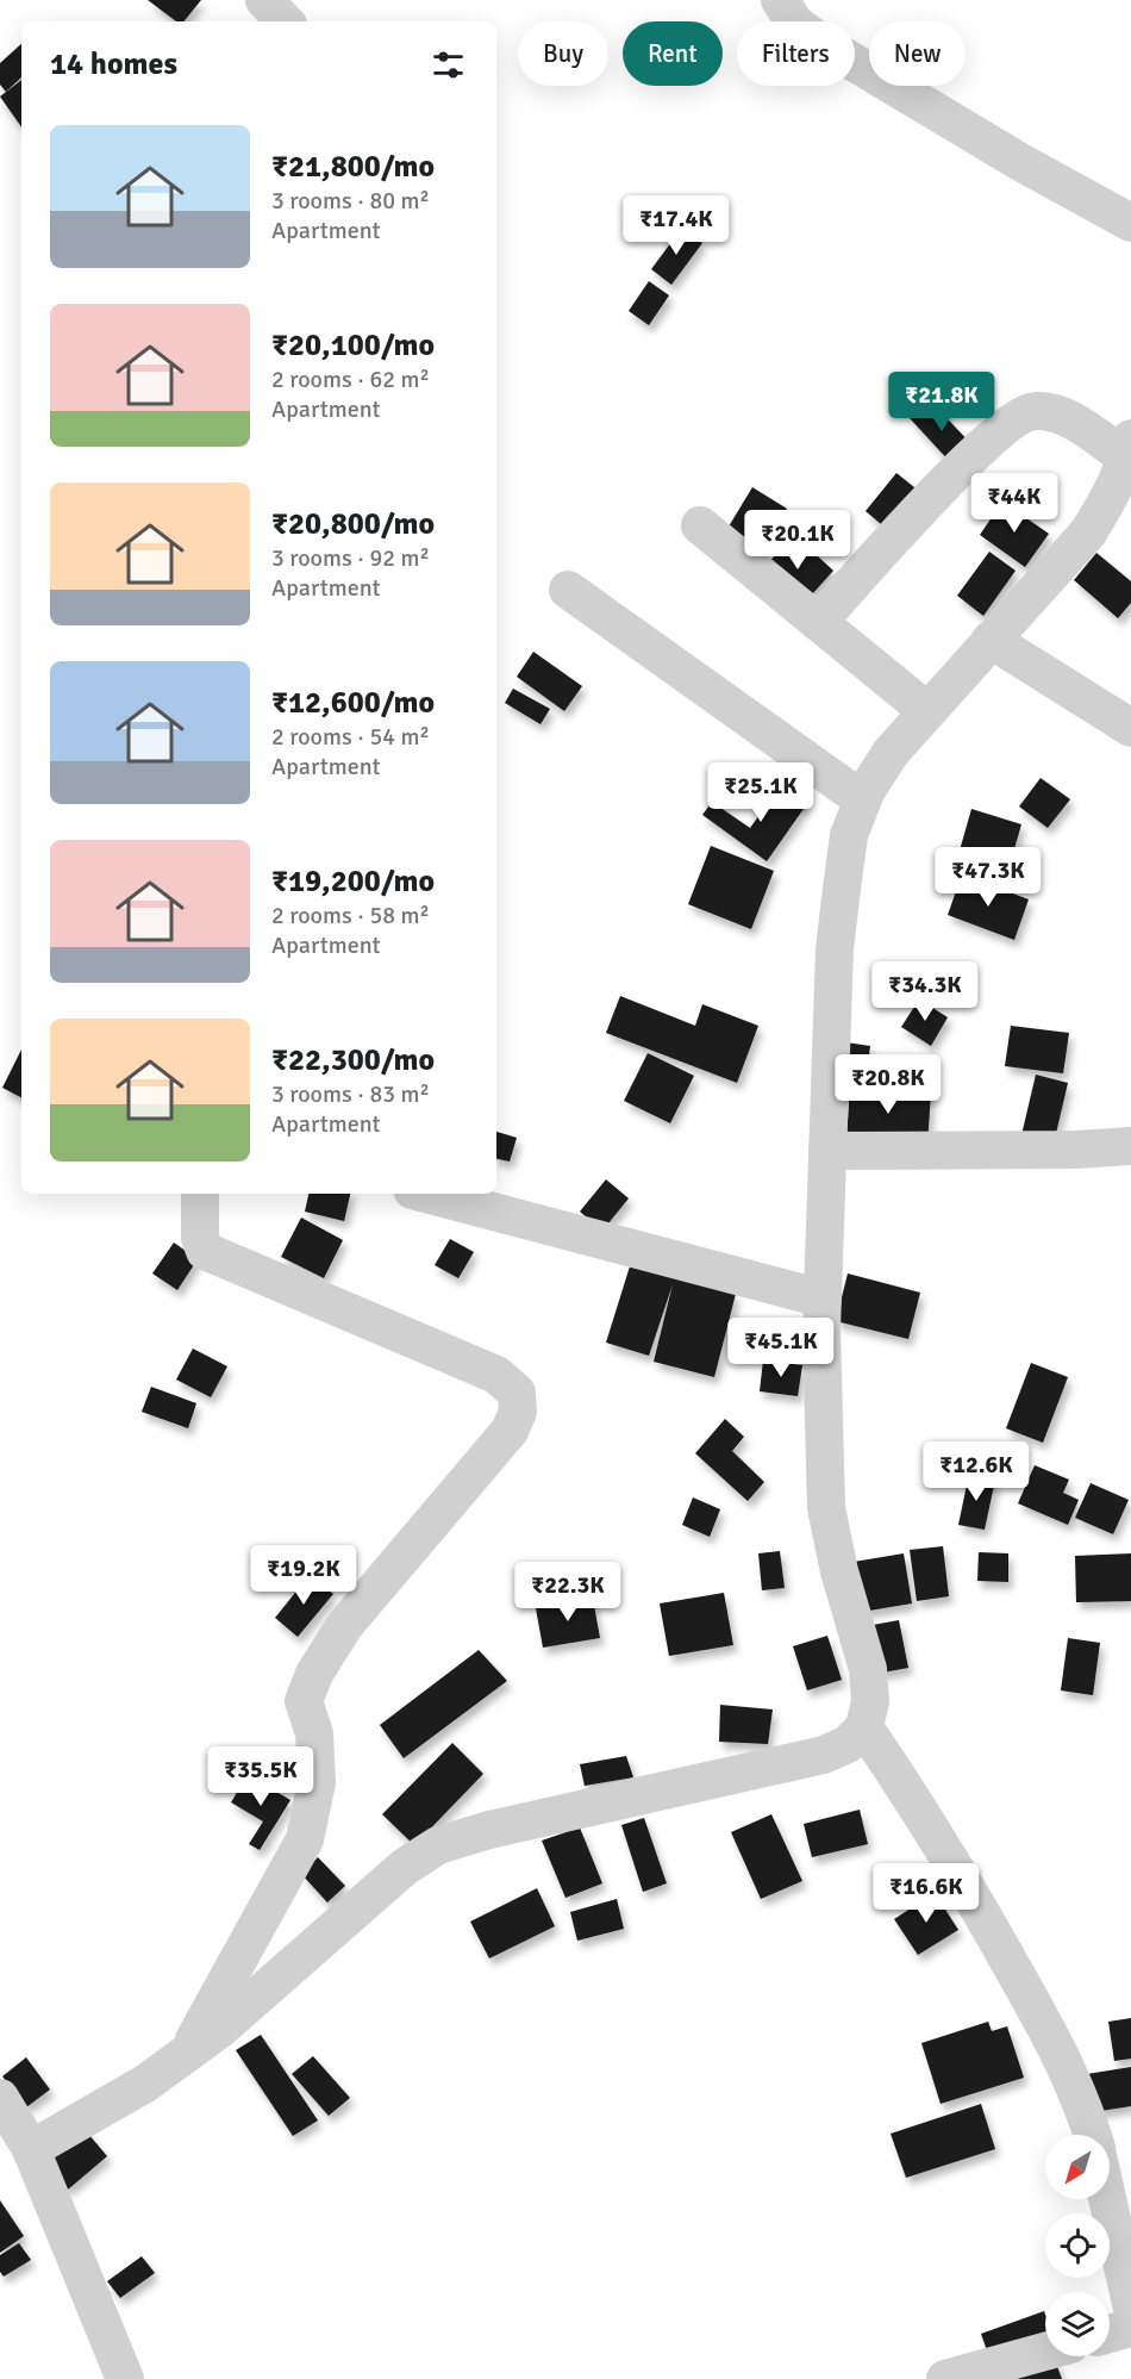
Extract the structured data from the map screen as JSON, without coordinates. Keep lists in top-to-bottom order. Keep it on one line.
{"north":"bottom left","page":{"chip":["Buy","Rent","Filters","New"],"heading":"14 homes","list":[{"name":"₹21,800/mo","note":"3 rooms · 80 m² · Apartment"},{"name":"₹20,100/mo","note":"2 rooms · 62 m² · Apartment"},{"name":"₹20,800/mo","note":"3 rooms · 92 m² · Apartment"},{"name":"₹12,600/mo","note":"2 rooms · 54 m² · Apartment"},{"name":"₹19,200/mo","note":"2 rooms · 58 m² · Apartment"},{"name":"₹22,300/mo","note":"3 rooms · 83 m² · Apartment"}],"price":["₹17.4K","₹21.8K","₹44K","₹20.1K","₹25.1K","₹47.3K","₹34.3K","₹20.8K","₹45.1K","₹12.6K","₹19.2K","₹22.3K","₹35.5K","₹16.6K"]}}
